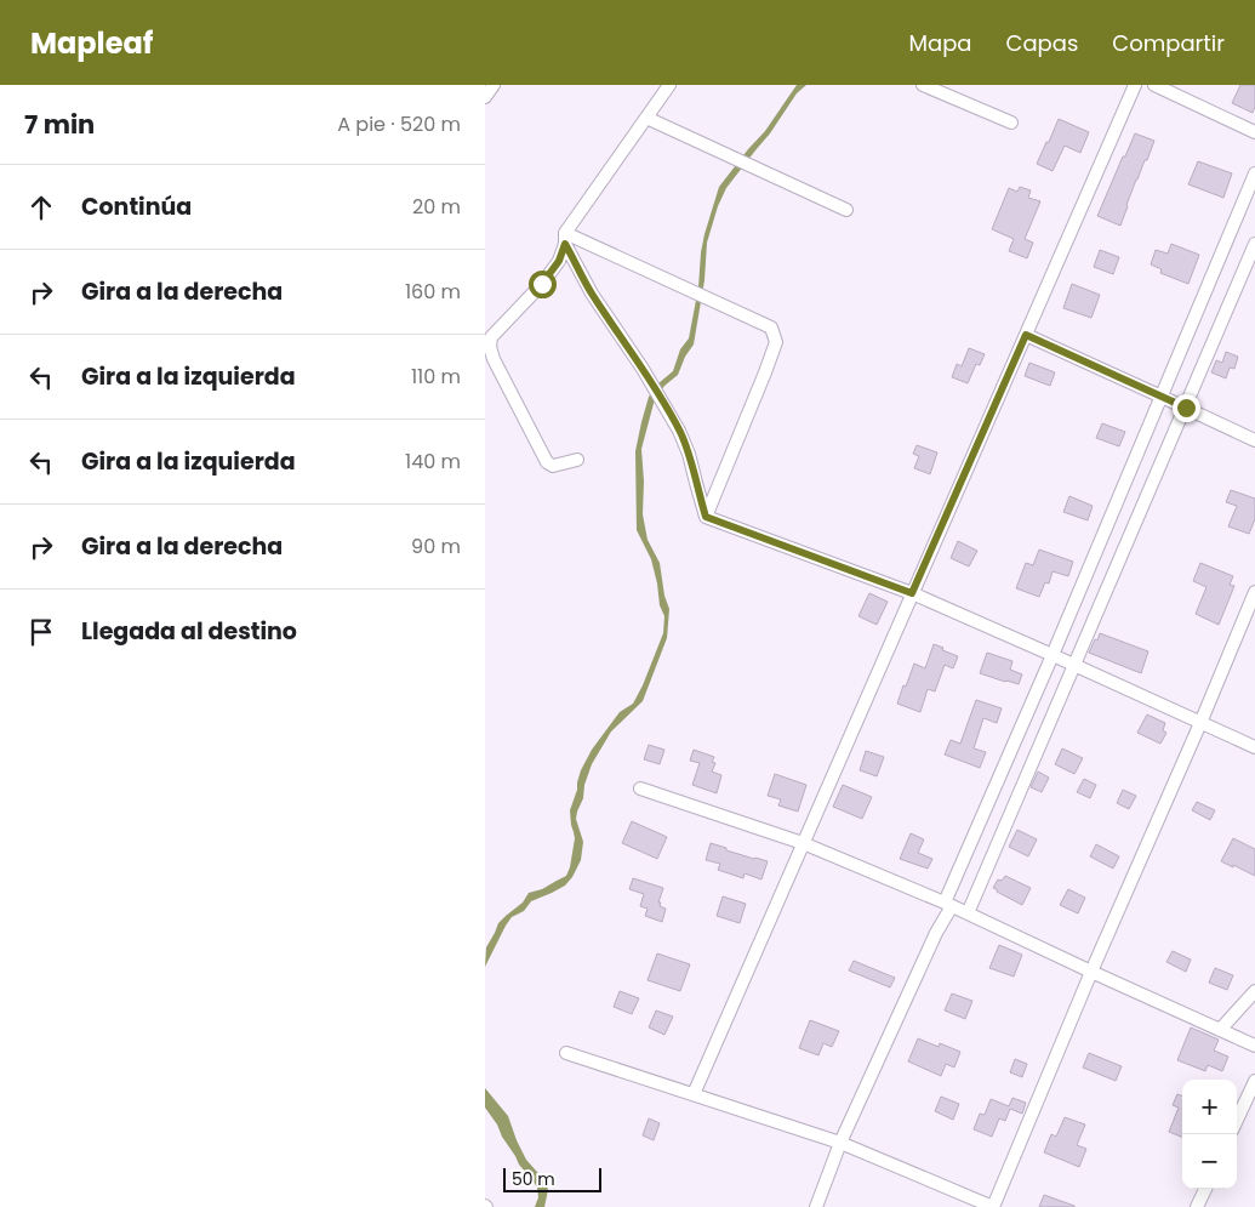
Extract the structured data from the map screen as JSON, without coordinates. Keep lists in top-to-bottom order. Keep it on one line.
{"scale_bar":"50 m","page":{"header":"Mapleaf","nav":["Mapa","Capas","Compartir"],"heading":["7 min","A pie · 520 m"],"list":[["Continúa","20 m"],["Gira a la derecha","160 m"],["Gira a la izquierda","110 m"],["Gira a la izquierda","140 m"],["Gira a la derecha","90 m"],"Llegada al destino"],"map_buttons":["+","−"],"scale":"50 m"}}
